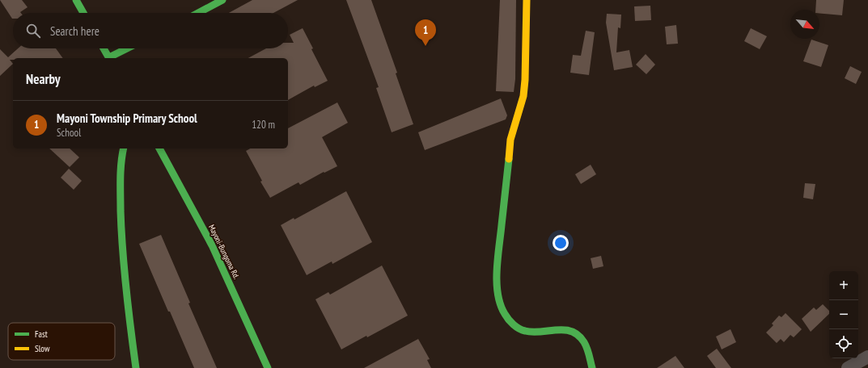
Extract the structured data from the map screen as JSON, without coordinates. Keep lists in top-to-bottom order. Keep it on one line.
{"streets":{"street":["Mayoni-Bungoma Rd."]},"legend":["Fast","Slow"],"north":"bottom right","page":{"search":"Search here","pins":"1","heading":"Nearby","list":[{"mark":"1","name":"Mayoni Township Primary School","note":"School","value":"120 m"}],"map_buttons":["+","−"]}}
